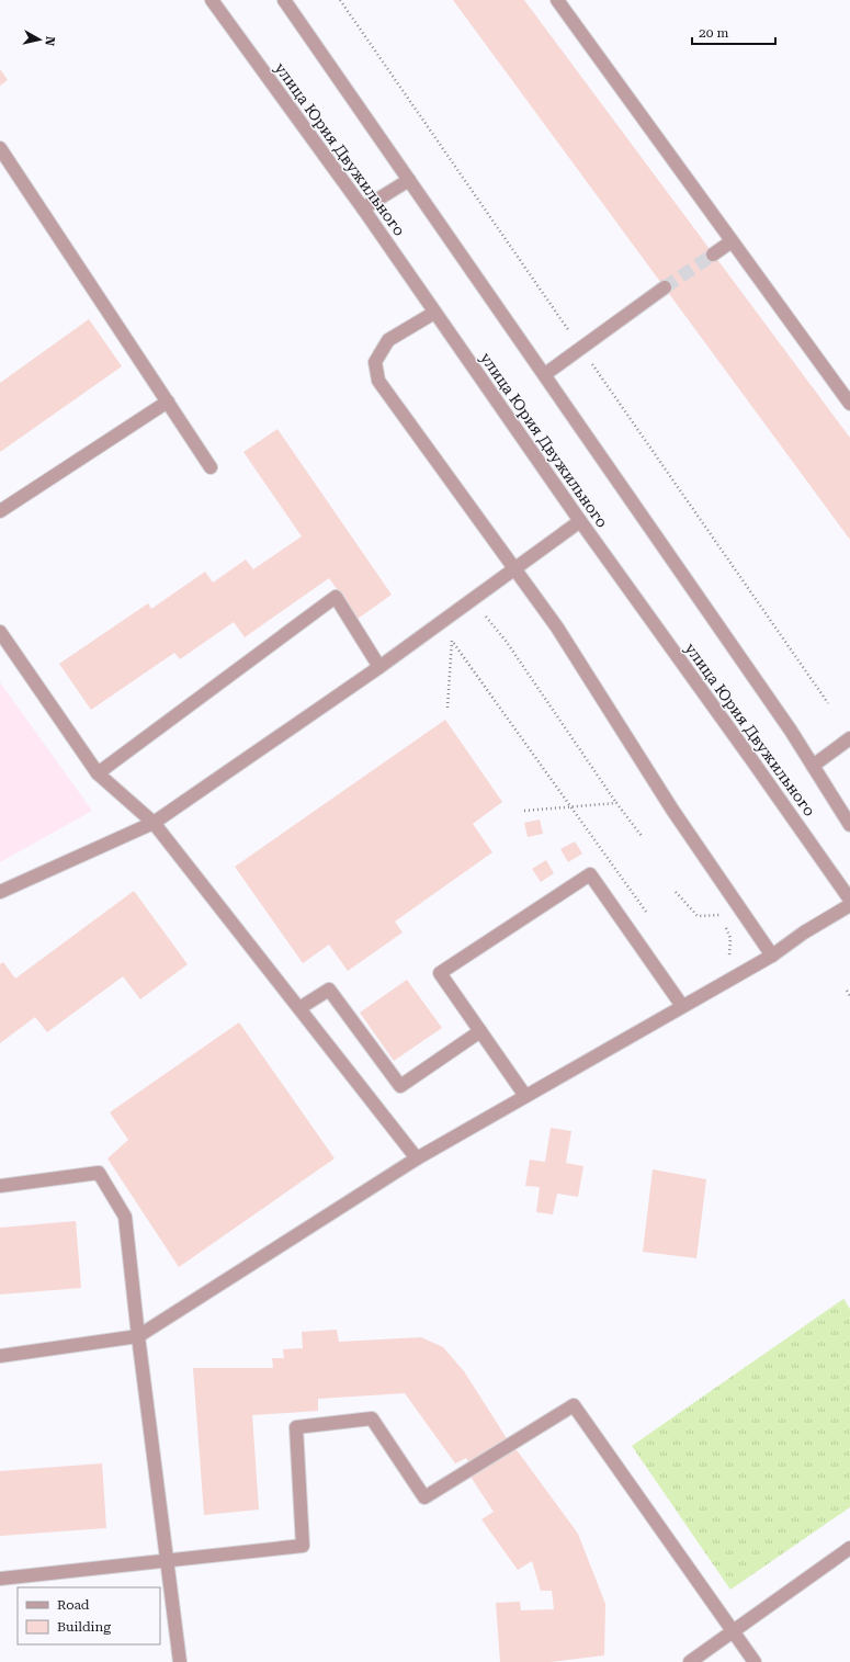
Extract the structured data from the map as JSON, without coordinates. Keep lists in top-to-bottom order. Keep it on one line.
{"streets":{"street":["улица Юрия Двужильного"]},"legend":["Road","Building"],"scale_bar":"20 m","north":"right"}
